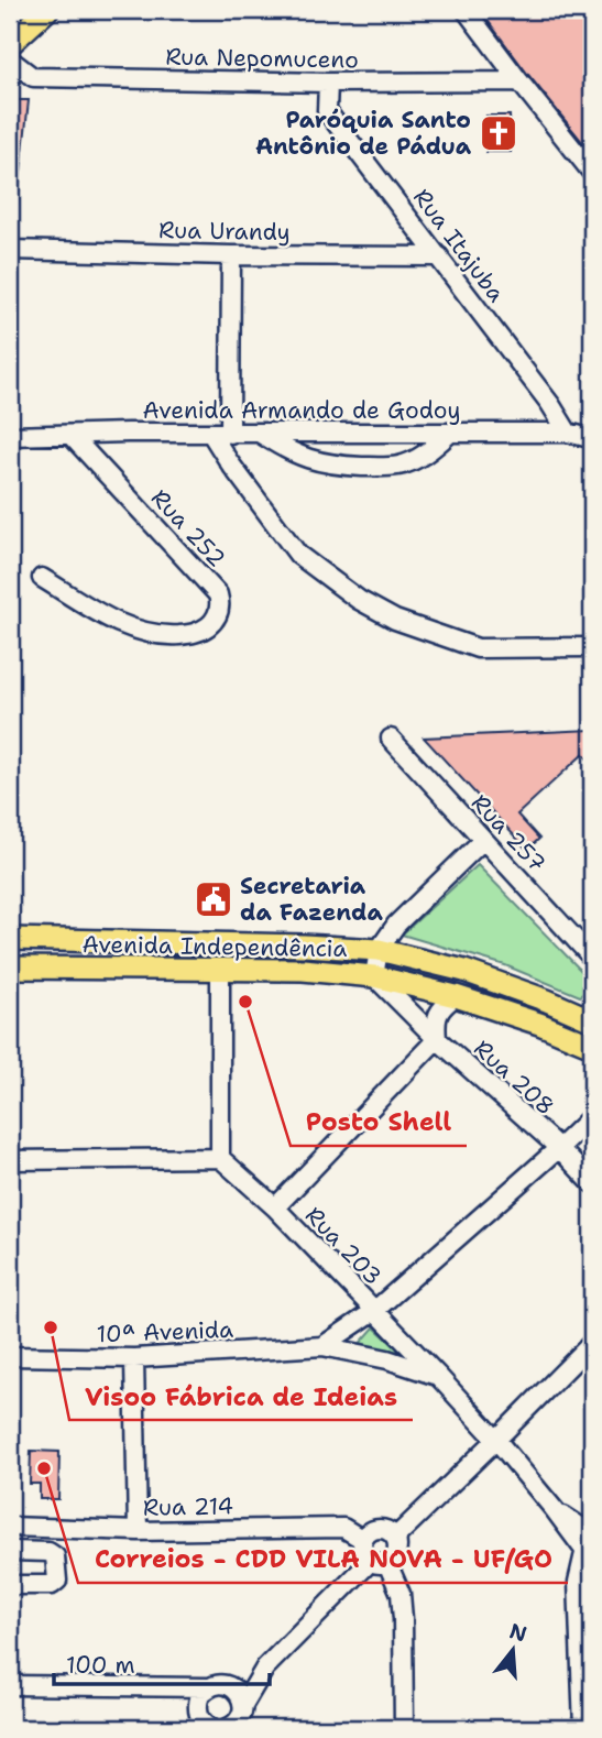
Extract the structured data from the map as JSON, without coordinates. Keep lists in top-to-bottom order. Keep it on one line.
{"streets":{"main road":["Avenida Independência"],"street":["Rua Nepomuceno","Rua Urandy","Rua Itajuba","Avenida Armando de Godoy","Rua 252","Rua 257","Rua 208","Rua 203","10ª Avenida","Rua 214"]},"crossings":[["Rua Nepomuceno","Rua Itajuba"],["Rua Urandy","Rua Itajuba"],["Rua Itajuba","Avenida Armando de Godoy"],["Avenida Armando de Godoy","Rua 252"],["Avenida Independência","Rua 208"],["Rua 203","10ª Avenida"]],"places":{"church":["Paróquia Santo Antônio de Pádua"],"public building":["Secretaria da Fazenda"],"other":["Posto Shell","Visoo Fábrica de Ideias","Correios - CDD VILA NOVA - UF/GO"]},"scale_bar":"100 m","north":"top"}
